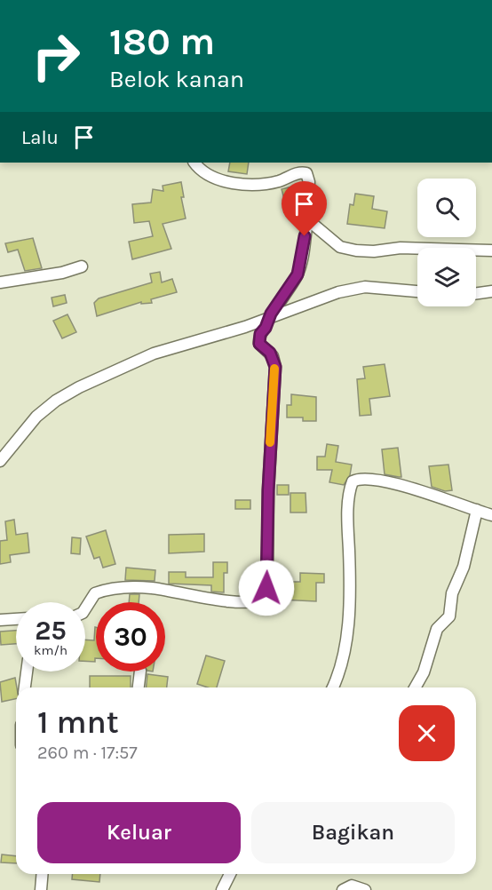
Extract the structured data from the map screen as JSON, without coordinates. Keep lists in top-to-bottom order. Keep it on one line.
{"page":{"turn":["180 m","Belok kanan"],"then":"Lalu","speed":"25 km/h","limit":"30","heading":["1 mnt","260 m · 17:57"],"buttons":["Keluar","Bagikan"]}}
